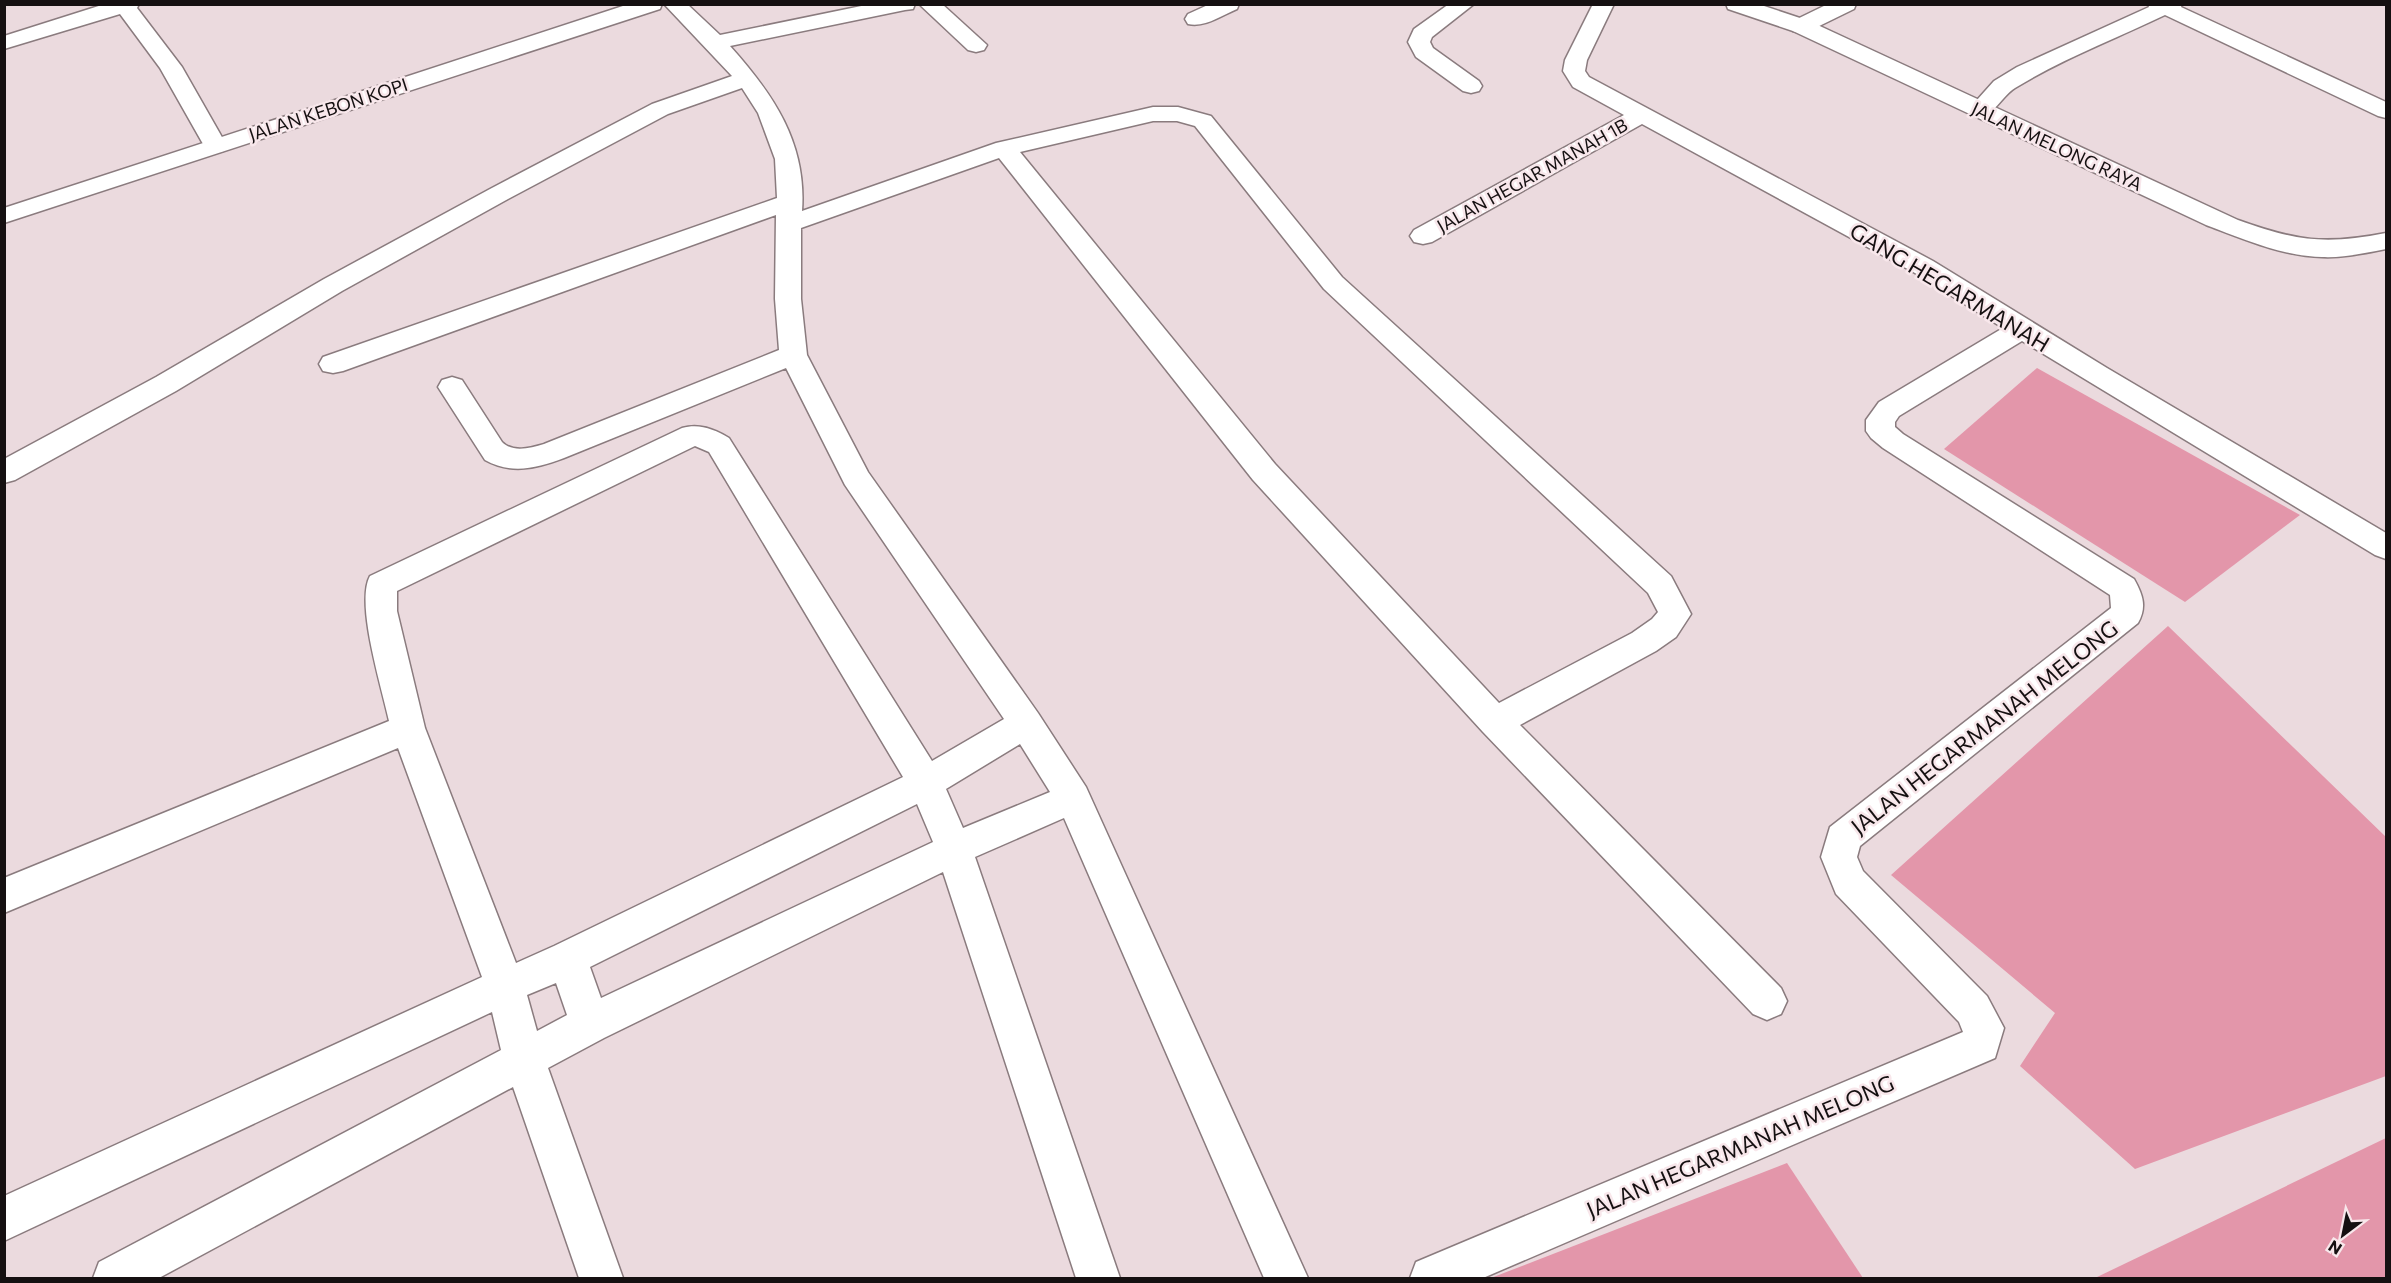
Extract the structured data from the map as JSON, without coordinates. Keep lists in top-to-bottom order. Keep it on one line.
{"streets":{"street":["JALAN KEBON KOPI","JALAN MELONG RAYA","JALAN HEGAR MANAH 1B","GANG HEGARMANAH","JALAN HEGARMANAH MELONG"]},"crossings":[["JALAN HEGAR MANAH 1B","GANG HEGARMANAH"],["GANG HEGARMANAH","JALAN HEGARMANAH MELONG"]],"north":"bottom left"}
